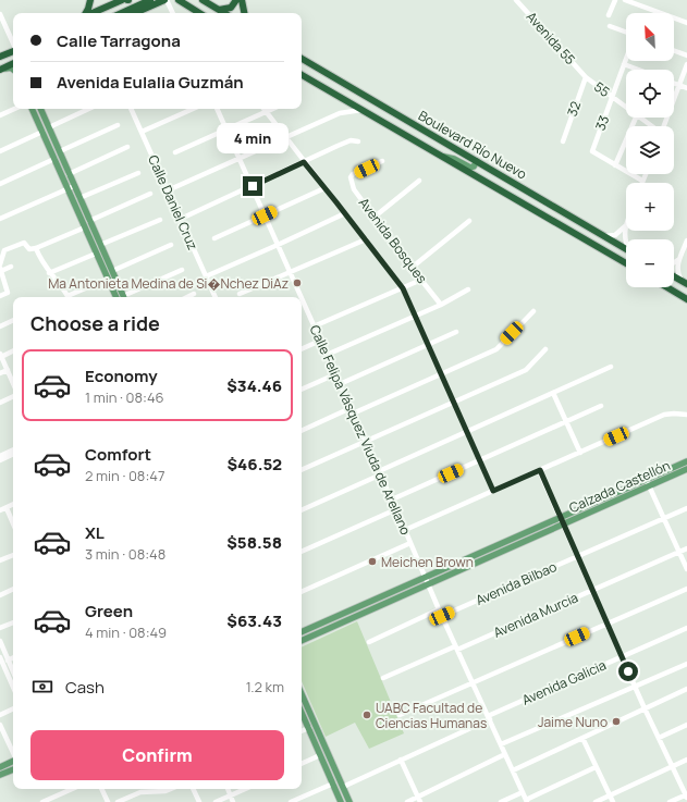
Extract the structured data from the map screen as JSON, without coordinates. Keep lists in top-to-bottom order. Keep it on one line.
{"streets":{"highway":["Boulevard Río Nuevo"],"main road":["Calzada Castellón"],"street":["Avenida 55","55","32","33","Calle Daniel Cruz","Avenida Bosques","Calle Felipa Vásquez Viuda de Arellano","Avenida Bilbao","Avenida Murcia","Avenida Galicia"]},"crossings":[["Avenida 55","55"],["Avenida 55","32"],["55","32"],["55","33"],["Calle Felipa Vásquez Viuda de Arellano","Calzada Castellón"],["Calle Felipa Vásquez Viuda de Arellano","Avenida Bilbao"],["Calle Felipa Vásquez Viuda de Arellano","Avenida Murcia"],["Calle Felipa Vásquez Viuda de Arellano","Avenida Galicia"]],"places":["Ma Antonieta Medina de Si�Nchez DiAz","Meichen Brown","UABC Facultad de Ciencias Humanas","Jaime Nuno"],"north":"top left","page":{"map_buttons":["+","−"],"banner":["Calle Tarragona","Avenida Eulalia Guzmán"],"bubble":"4 min","heading":"Choose a ride","list":[{"name":"Economy","note":"1 min · 08:46","value":"$34.46"},{"name":"Comfort","note":"2 min · 08:47","value":"$46.52"},{"name":"XL","note":"3 min · 08:48","value":"$58.58"},{"name":"Green","note":"4 min · 08:49","value":"$63.43"}],"pay":["Cash","1.2 km"],"buttons":"Confirm"}}
